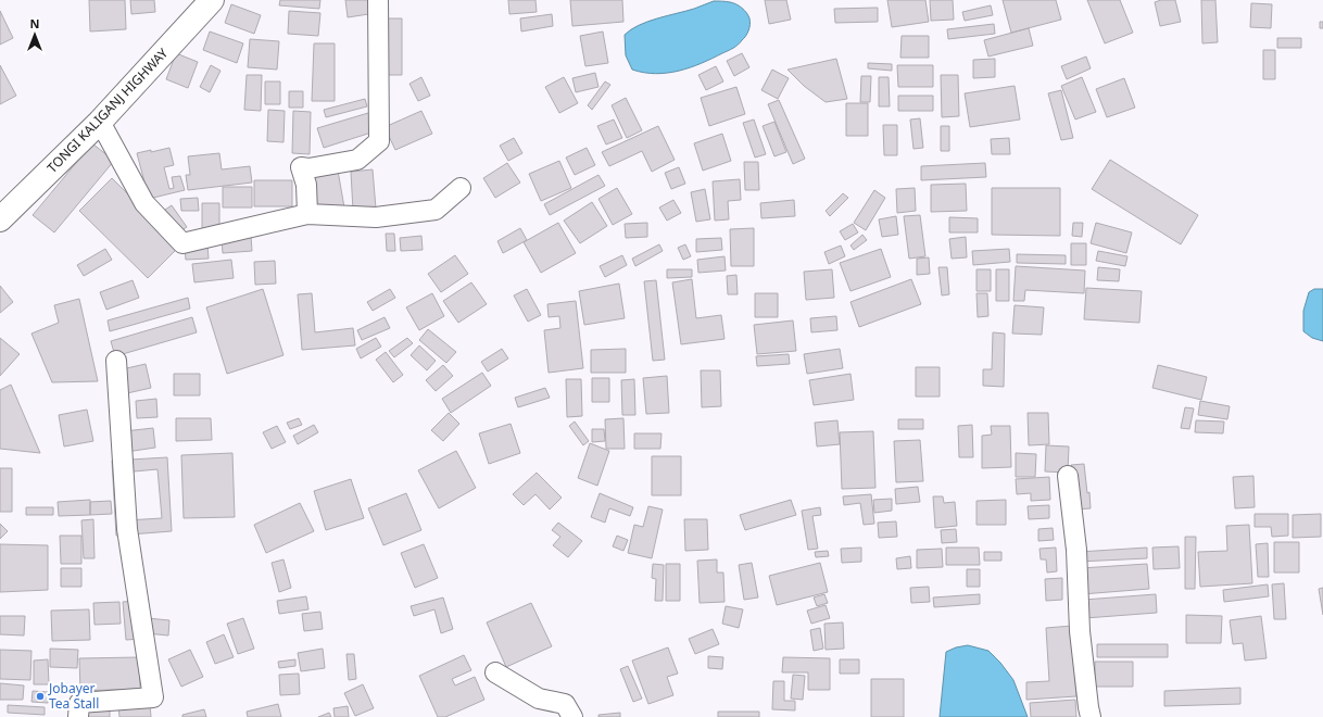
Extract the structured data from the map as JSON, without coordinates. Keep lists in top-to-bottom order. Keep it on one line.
{"streets":{"main road":["TONGI KALIGANJ HIGHWAY"]},"places":["Jobayer Tea Stall"],"north":"top"}
